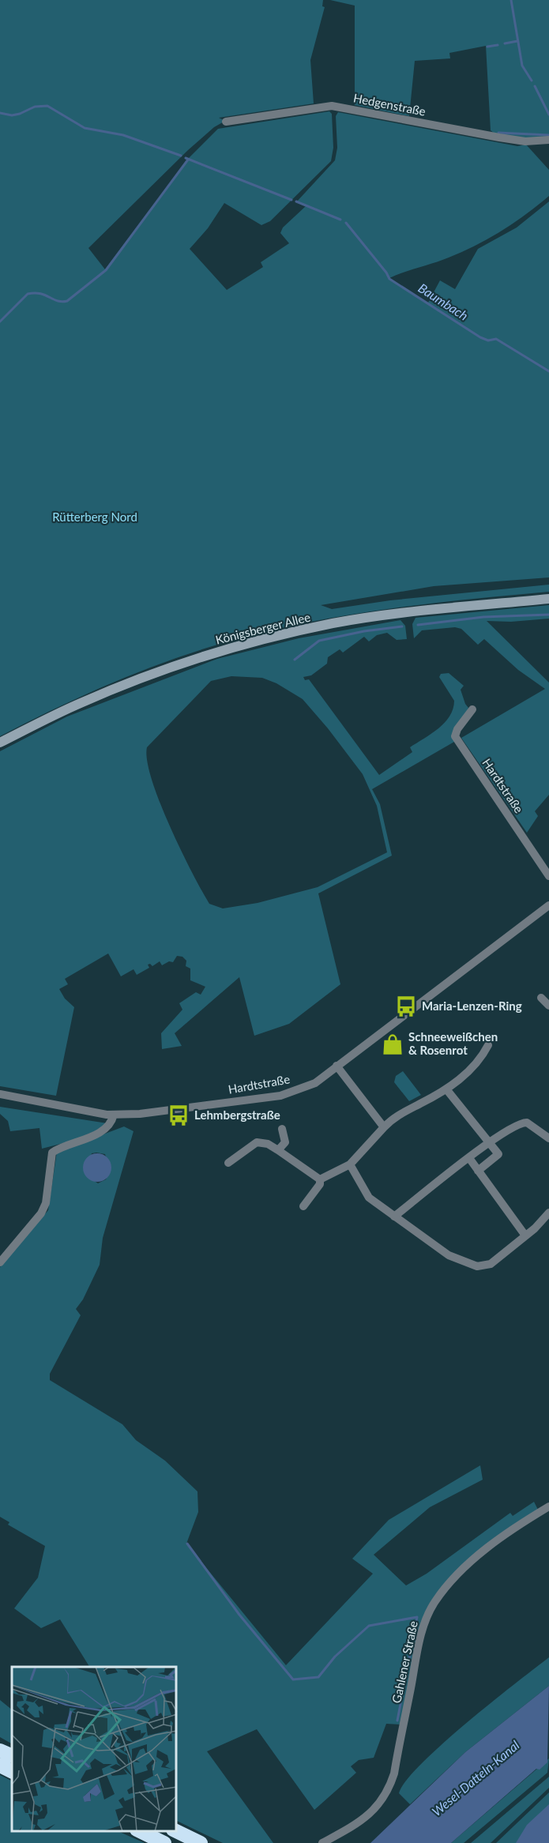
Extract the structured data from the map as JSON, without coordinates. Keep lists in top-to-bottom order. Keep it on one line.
{"streets":{"main road":["Königsberger Allee"],"street":["Hedgenstraße","Hardtstraße","Gahlener Straße"]},"water":["Baumbach","Wesel-Datteln-Kanal"],"parks":["Rütterberg Nord"],"places":{"bus stop":["Maria-Lenzen-Ring","Lehmbergstraße"],"shop":["Schneeweißchen & Rosenrot"]}}
